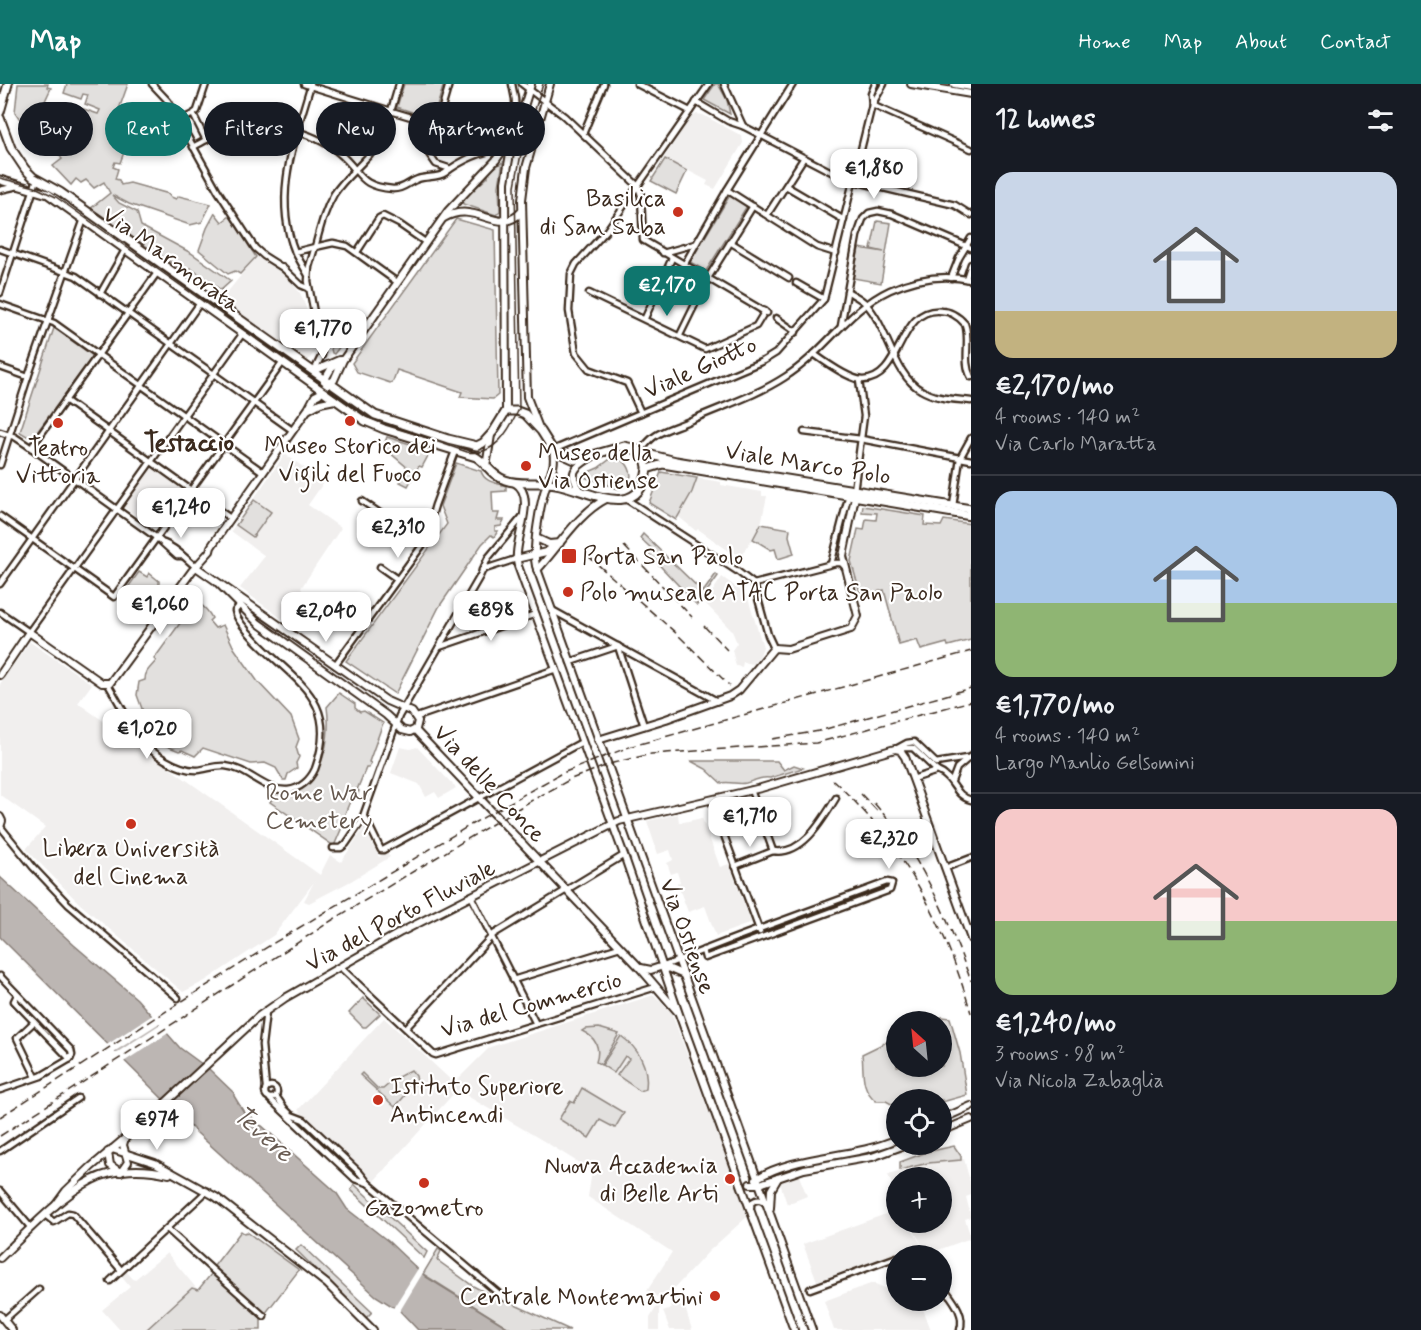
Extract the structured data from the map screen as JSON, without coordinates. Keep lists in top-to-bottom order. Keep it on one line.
{"streets":{"main road":["Via Marmorata","Viale Marco Polo","Via delle Conce","Via del Porto Fluviale","Via Ostiense"],"street":["Viale Giotto","Via del Commercio"]},"crossings":[["Via Marmorata","Viale Giotto"],["Via Marmorata","Via Ostiense"],["Viale Giotto","Via Ostiense"],["Via delle Conce","Via del Porto Fluviale"],["Via delle Conce","Via Ostiense"],["Via delle Conce","Via del Commercio"],["Via del Porto Fluviale","Via Ostiense"],["Via del Porto Fluviale","Via del Commercio"]],"districts":["Testaccio"],"water":["Tevere"],"parks":["Rome War Cemetery"],"places":{"other":["Basilica di San Saba","Museo Storico dei Vigili del Fuoco","Teatro Vittoria","Museo della Via Ostiense","Polo museale ATAC Porta San Paolo","Libera Università del Cinema","Istituto Superiore Antincendi","Nuova Accademia di Belle Arti","Gazometro","Centrale Montemartini"],"transit":["Porta San Paolo"]},"north":"top left","page":{"header":"Map","nav":["Home","Map","About","Contact"],"heading":"12 homes","chip":["Buy","Rent","Filters","New","Apartment"],"price":["€1,880","€2,170","€1,770","€1,240","€2,310","€1,060","€898","€2,040","€1,020","€1,710","€2,320","€974"],"list":[{"name":"€2,170/mo","note":"4 rooms · 140 m² · Via Carlo Maratta"},{"name":"€1,770/mo","note":"4 rooms · 140 m² · Largo Manlio Gelsomini"},{"name":"€1,240/mo","note":"3 rooms · 98 m² · Via Nicola Zabaglia"}],"map_buttons":["+","−"]}}
